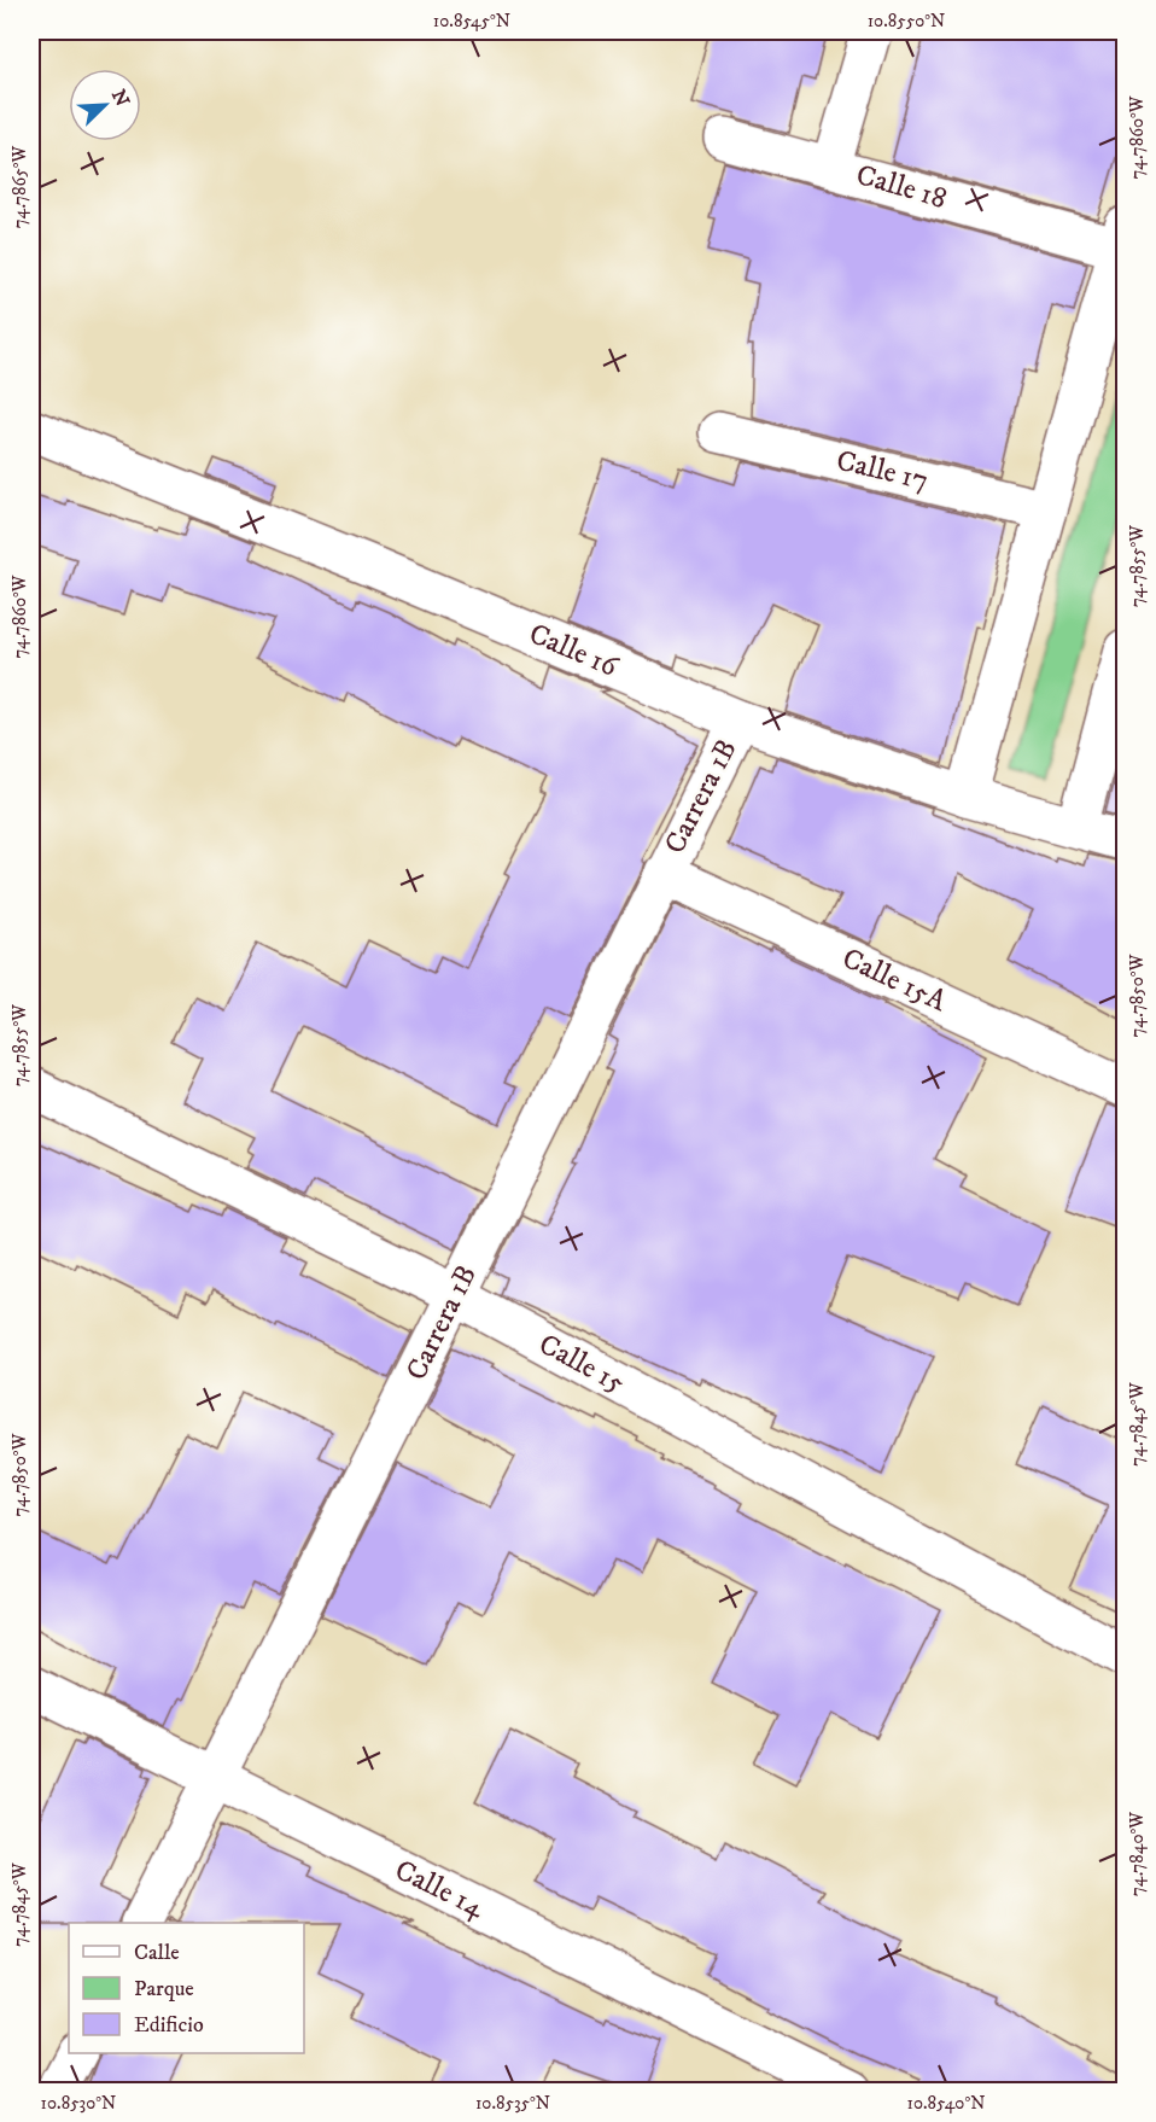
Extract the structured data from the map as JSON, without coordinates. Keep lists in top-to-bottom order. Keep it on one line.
{"streets":{"street":["Calle 18","Calle 17","Calle 16","Carrera 1B","Calle 15A","Calle 15","Calle 14"]},"crossings":[["Calle 16","Carrera 1B"],["Carrera 1B","Calle 15A"],["Carrera 1B","Calle 15"],["Carrera 1B","Calle 14"]],"legend":["Calle","Parque","Edificio"],"north":"top right","coordinates":["10.8545°N","10.8550°N","74.7860°W","74.7865°W","74.7855°W","74.7850°W","74.7845°W","74.7840°W","10.8530°N","10.8535°N","10.8540°N"]}
